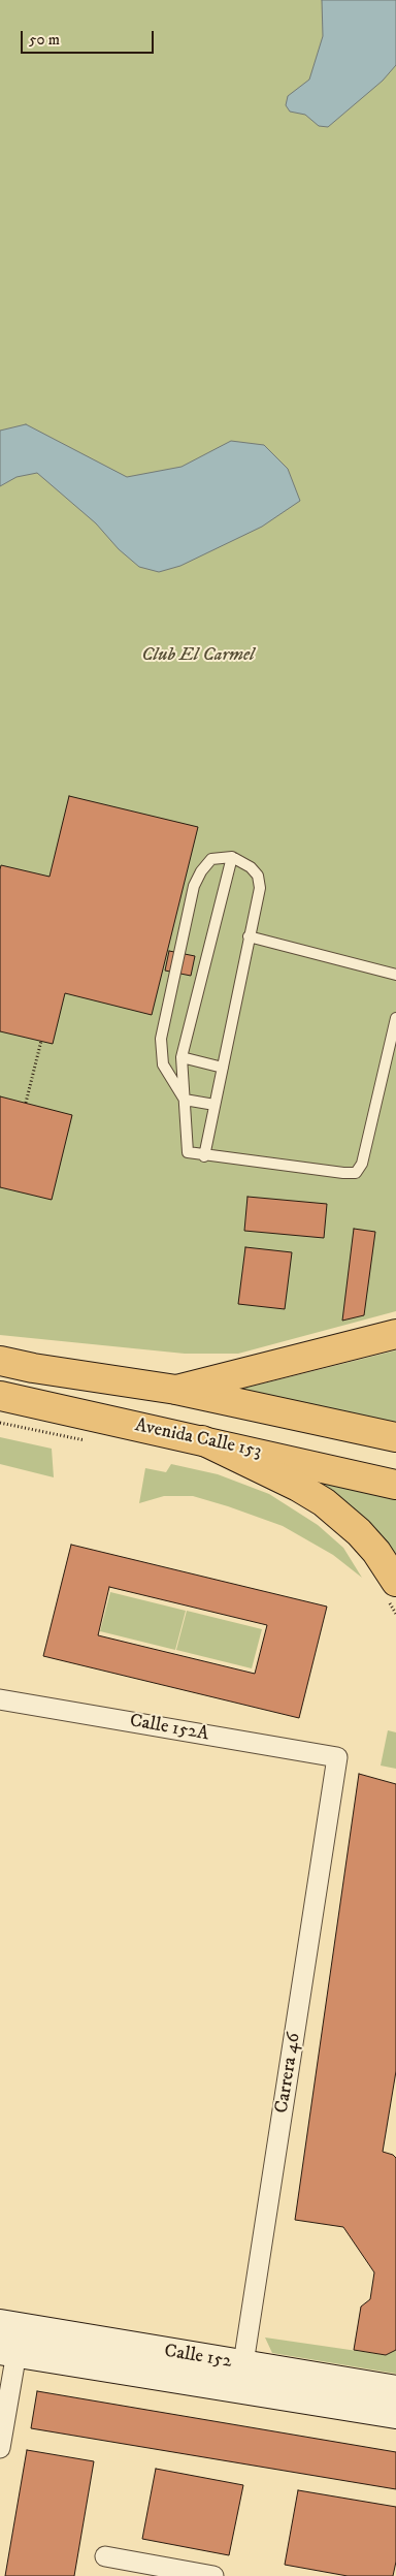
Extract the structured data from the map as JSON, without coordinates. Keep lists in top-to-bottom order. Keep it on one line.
{"streets":{"main road":["Avenida Calle 153"],"street":["Calle 152A","Carrera 46","Calle 152"]},"crossings":[["Calle 152A","Carrera 46"],["Carrera 46","Calle 152"]],"parks":["Club El Carmel"],"scale_bar":"50 m"}
